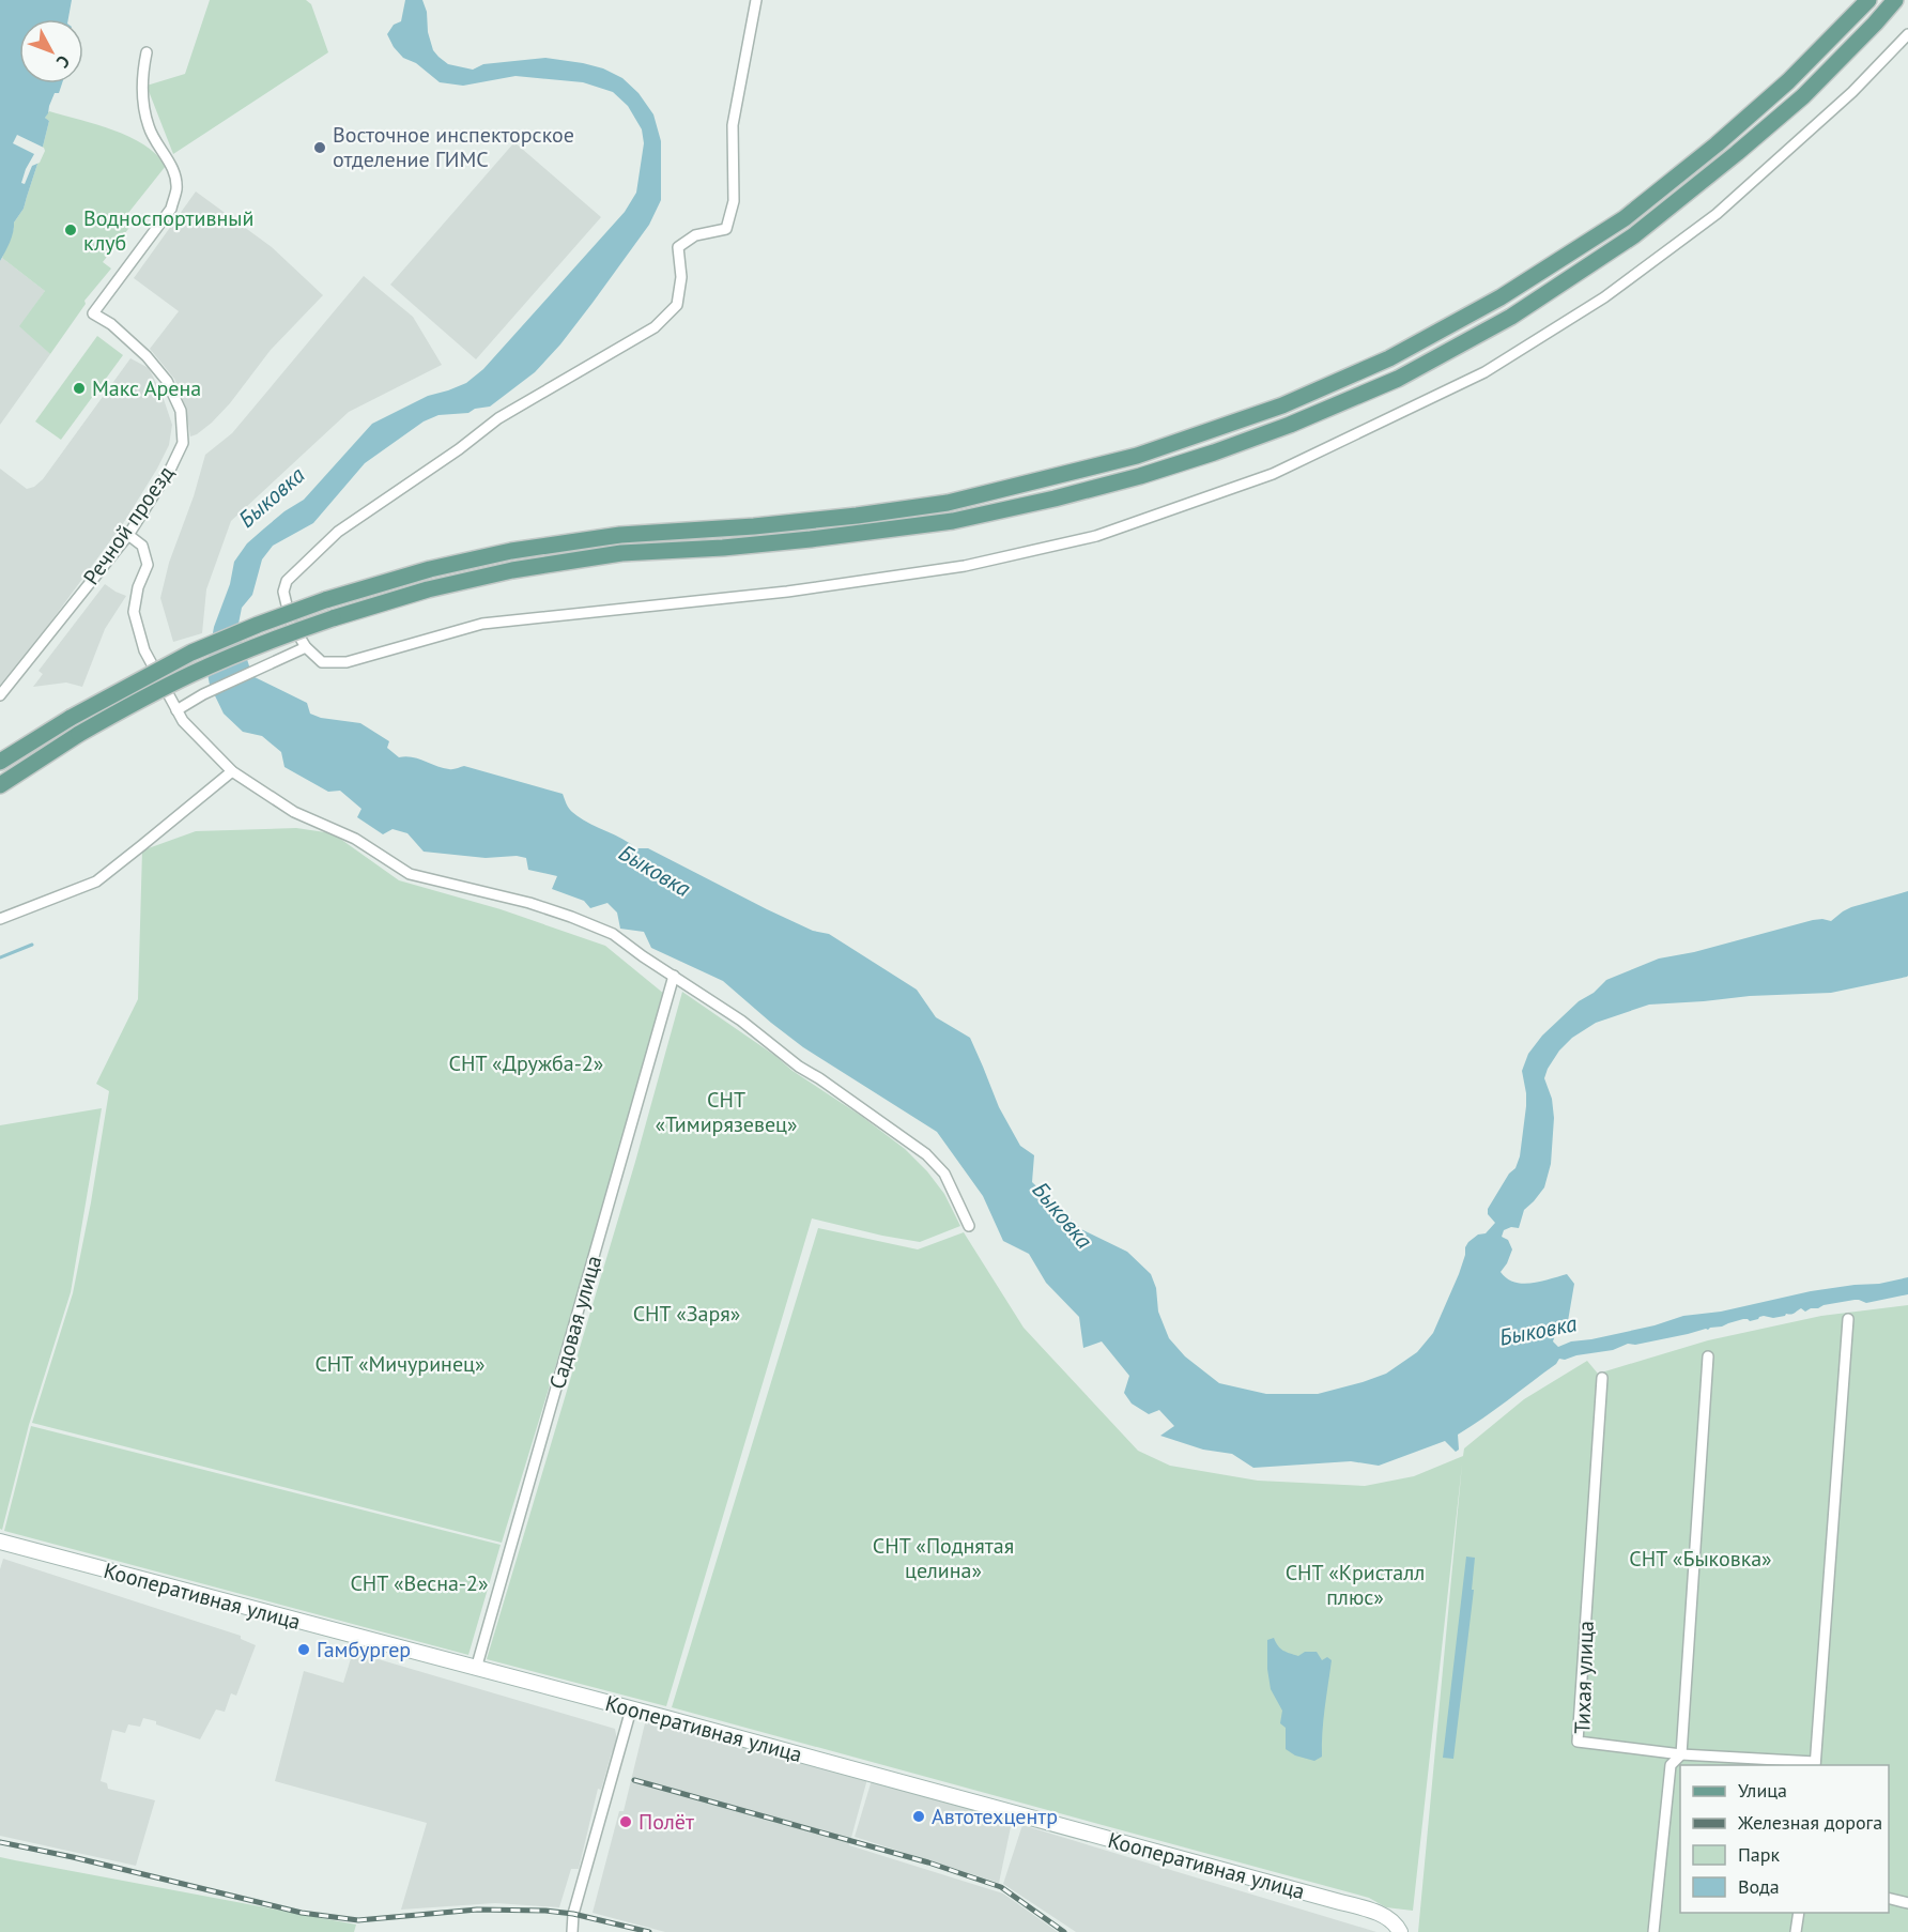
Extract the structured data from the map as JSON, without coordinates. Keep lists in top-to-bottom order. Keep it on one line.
{"streets":{"main road":["Кооперативная улица"],"street":["Речной проезд","Садовая улица","Тихая улица"]},"crossings":[["Садовая улица","Кооперативная улица"]],"water":["Быковка"],"parks":["СНТ «Дружба-2»","СНТ «Тимирязевец»","СНТ «Заря»","СНТ «Мичуринец»","СНТ «Поднятая целина»","СНТ «Быковка»","СНТ «Кристалл плюс»","СНТ «Весна-2»"],"places":["Восточное инспекторское отделение ГИМС","Водноспортивный клуб","Макс Арена","Гамбургер","Автотехцентр","Полёт"],"legend":["Улица","Железная дорога","Парк","Вода"],"north":"bottom right"}
